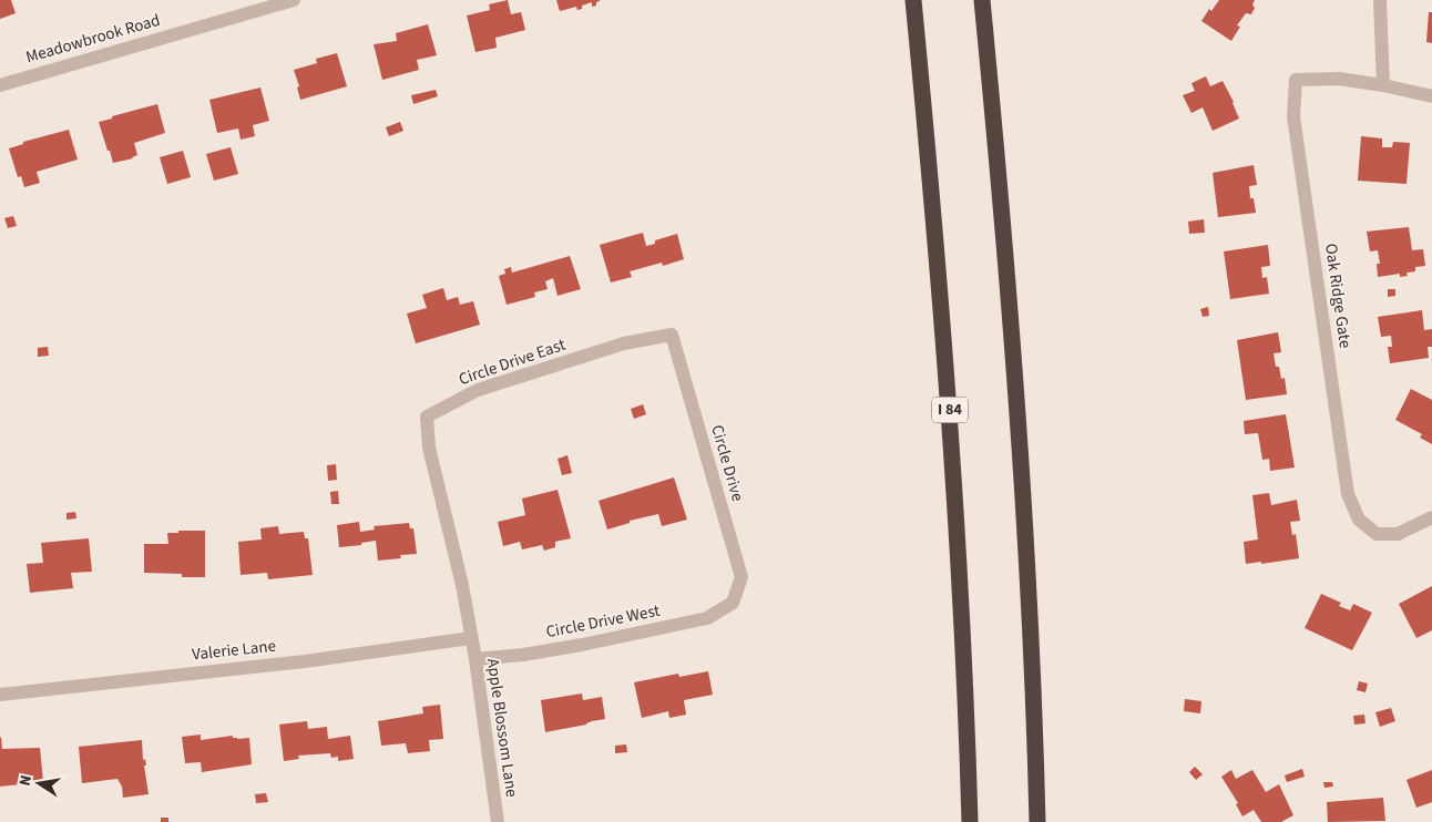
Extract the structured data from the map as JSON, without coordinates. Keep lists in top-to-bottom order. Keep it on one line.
{"streets":{"highway":["I 84"],"street":["Meadowbrook Road","Oak Ridge Gate","Circle Drive East","Circle Drive","Circle Drive West","Valerie Lane","Apple Blossom Lane"]},"crossings":[["Circle Drive East","Circle Drive"],["Circle Drive East","Valerie Lane"],["Circle Drive East","Apple Blossom Lane"],["Circle Drive","Circle Drive West"],["Circle Drive West","Apple Blossom Lane"],["Valerie Lane","Apple Blossom Lane"]],"north":"left"}
